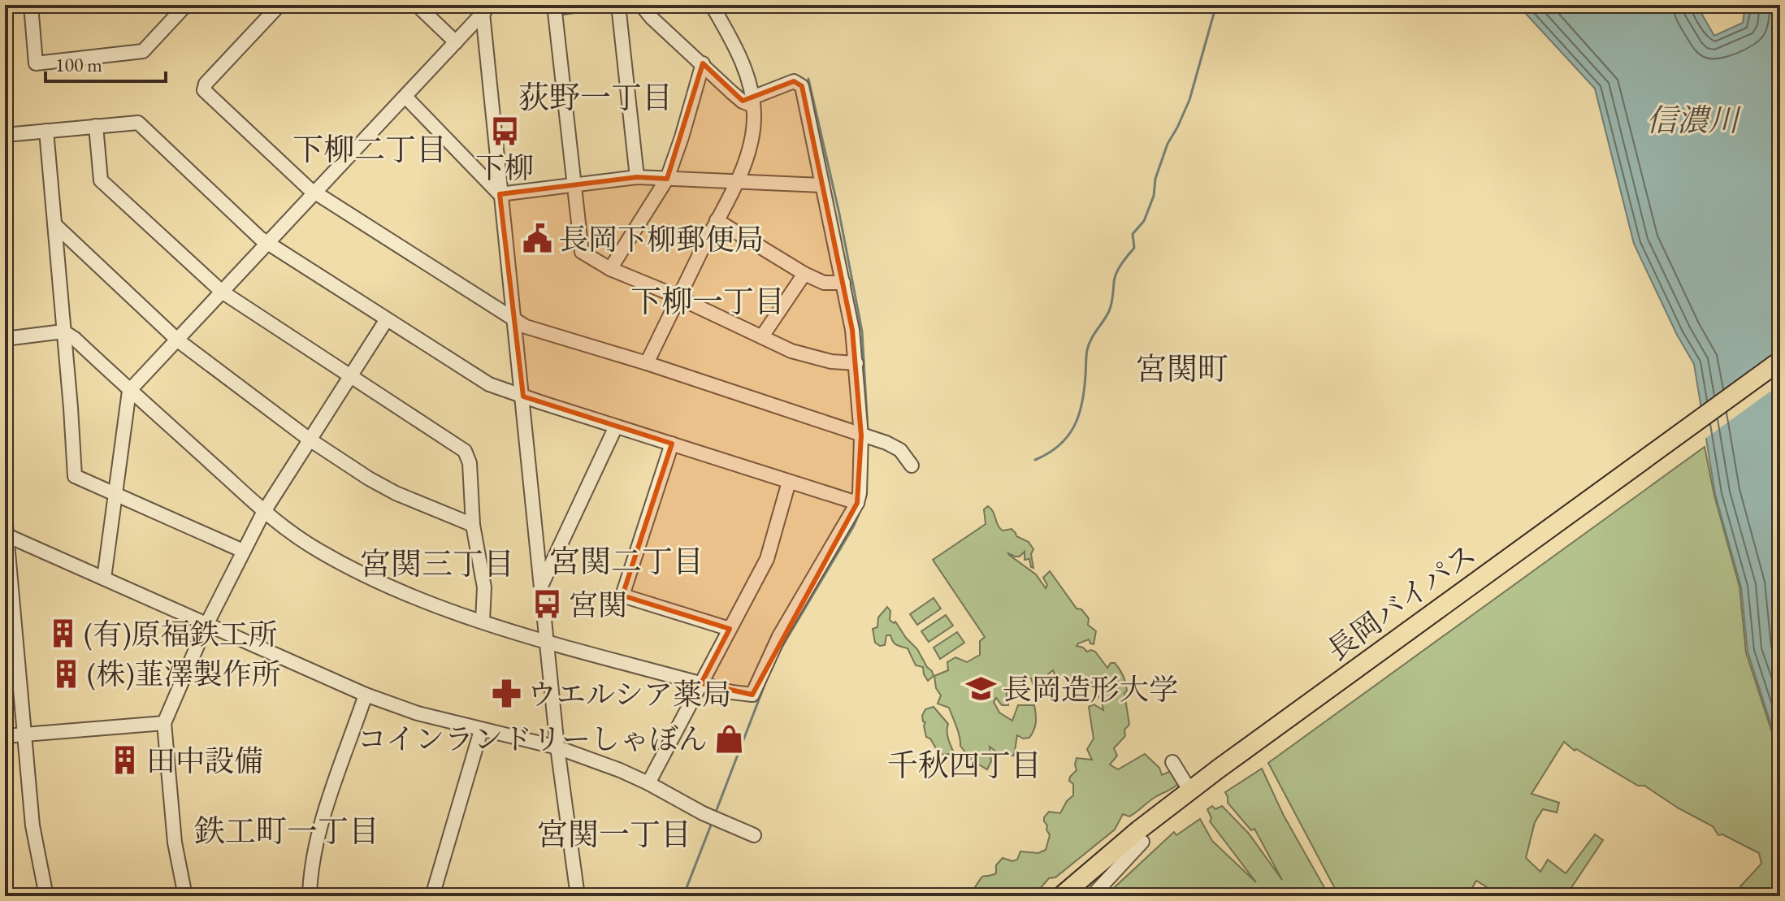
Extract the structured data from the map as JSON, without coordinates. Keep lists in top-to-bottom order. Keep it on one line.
{"streets":{"highway":["長岡バイパス"]},"districts":["荻野一丁目","下柳二丁目","下柳一丁目","宮関町","宮関二丁目","宮関三丁目","千秋四丁目","鉄工町一丁目","宮関一丁目"],"water":["信濃川"],"places":{"bus stop":["下柳","宮関"],"public building":["長岡下柳郵便局"],"building":["(有)原福鉄工所","(株)韮澤製作所","田中設備"],"school or university":["長岡造形大学"],"pharmacy":["ウエルシア薬局"],"shop":["コインランドリーしゃぼん"]},"scale_bar":"100 m"}
